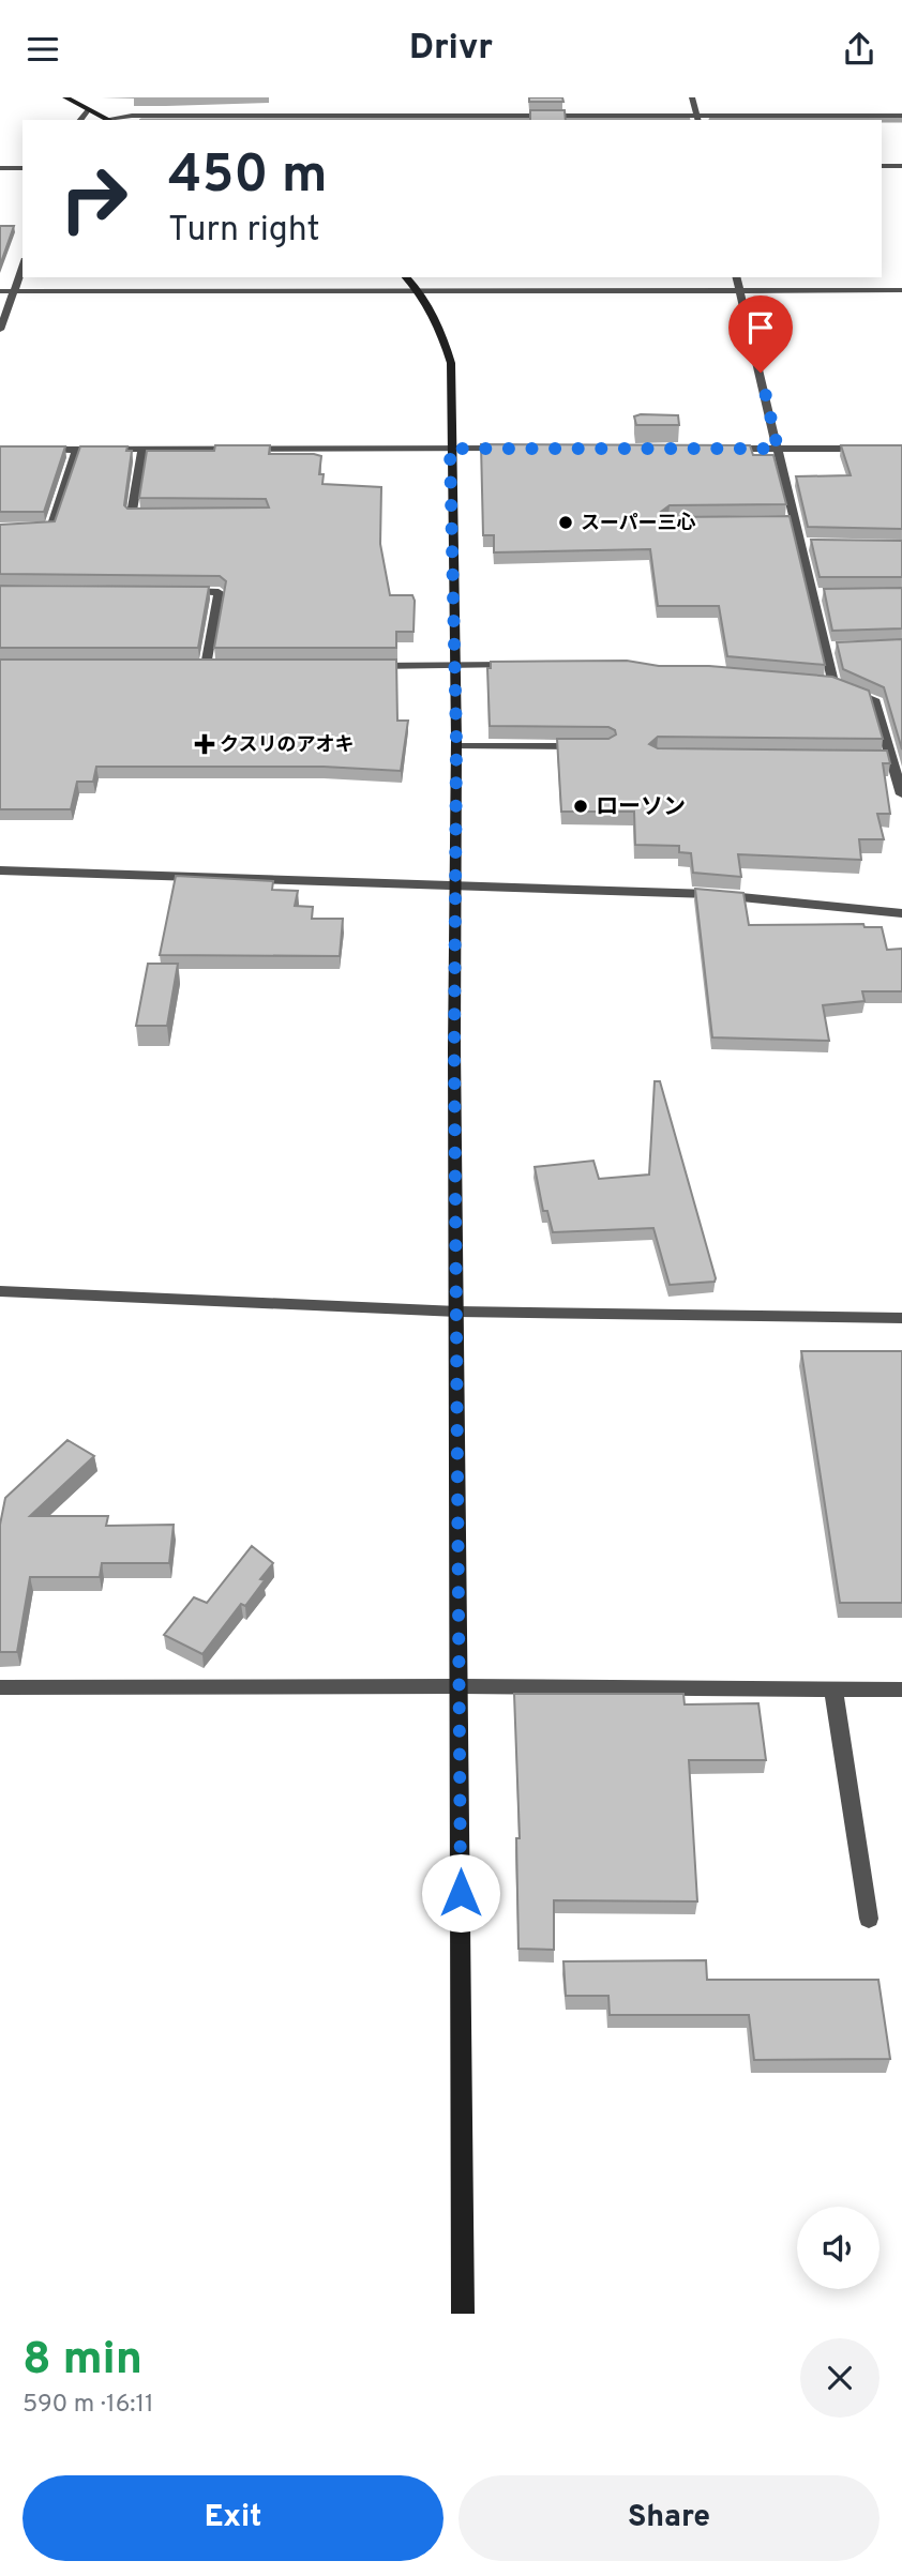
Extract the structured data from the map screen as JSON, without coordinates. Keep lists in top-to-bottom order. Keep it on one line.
{"places":{"other":["スーパー三心","ローソン"],"health":["クスリのアオキ"]},"page":{"header":"Drivr","turn":["450 m","Turn right"],"heading":["8 min","590 m · 16:11"],"buttons":["Exit","Share"]}}
